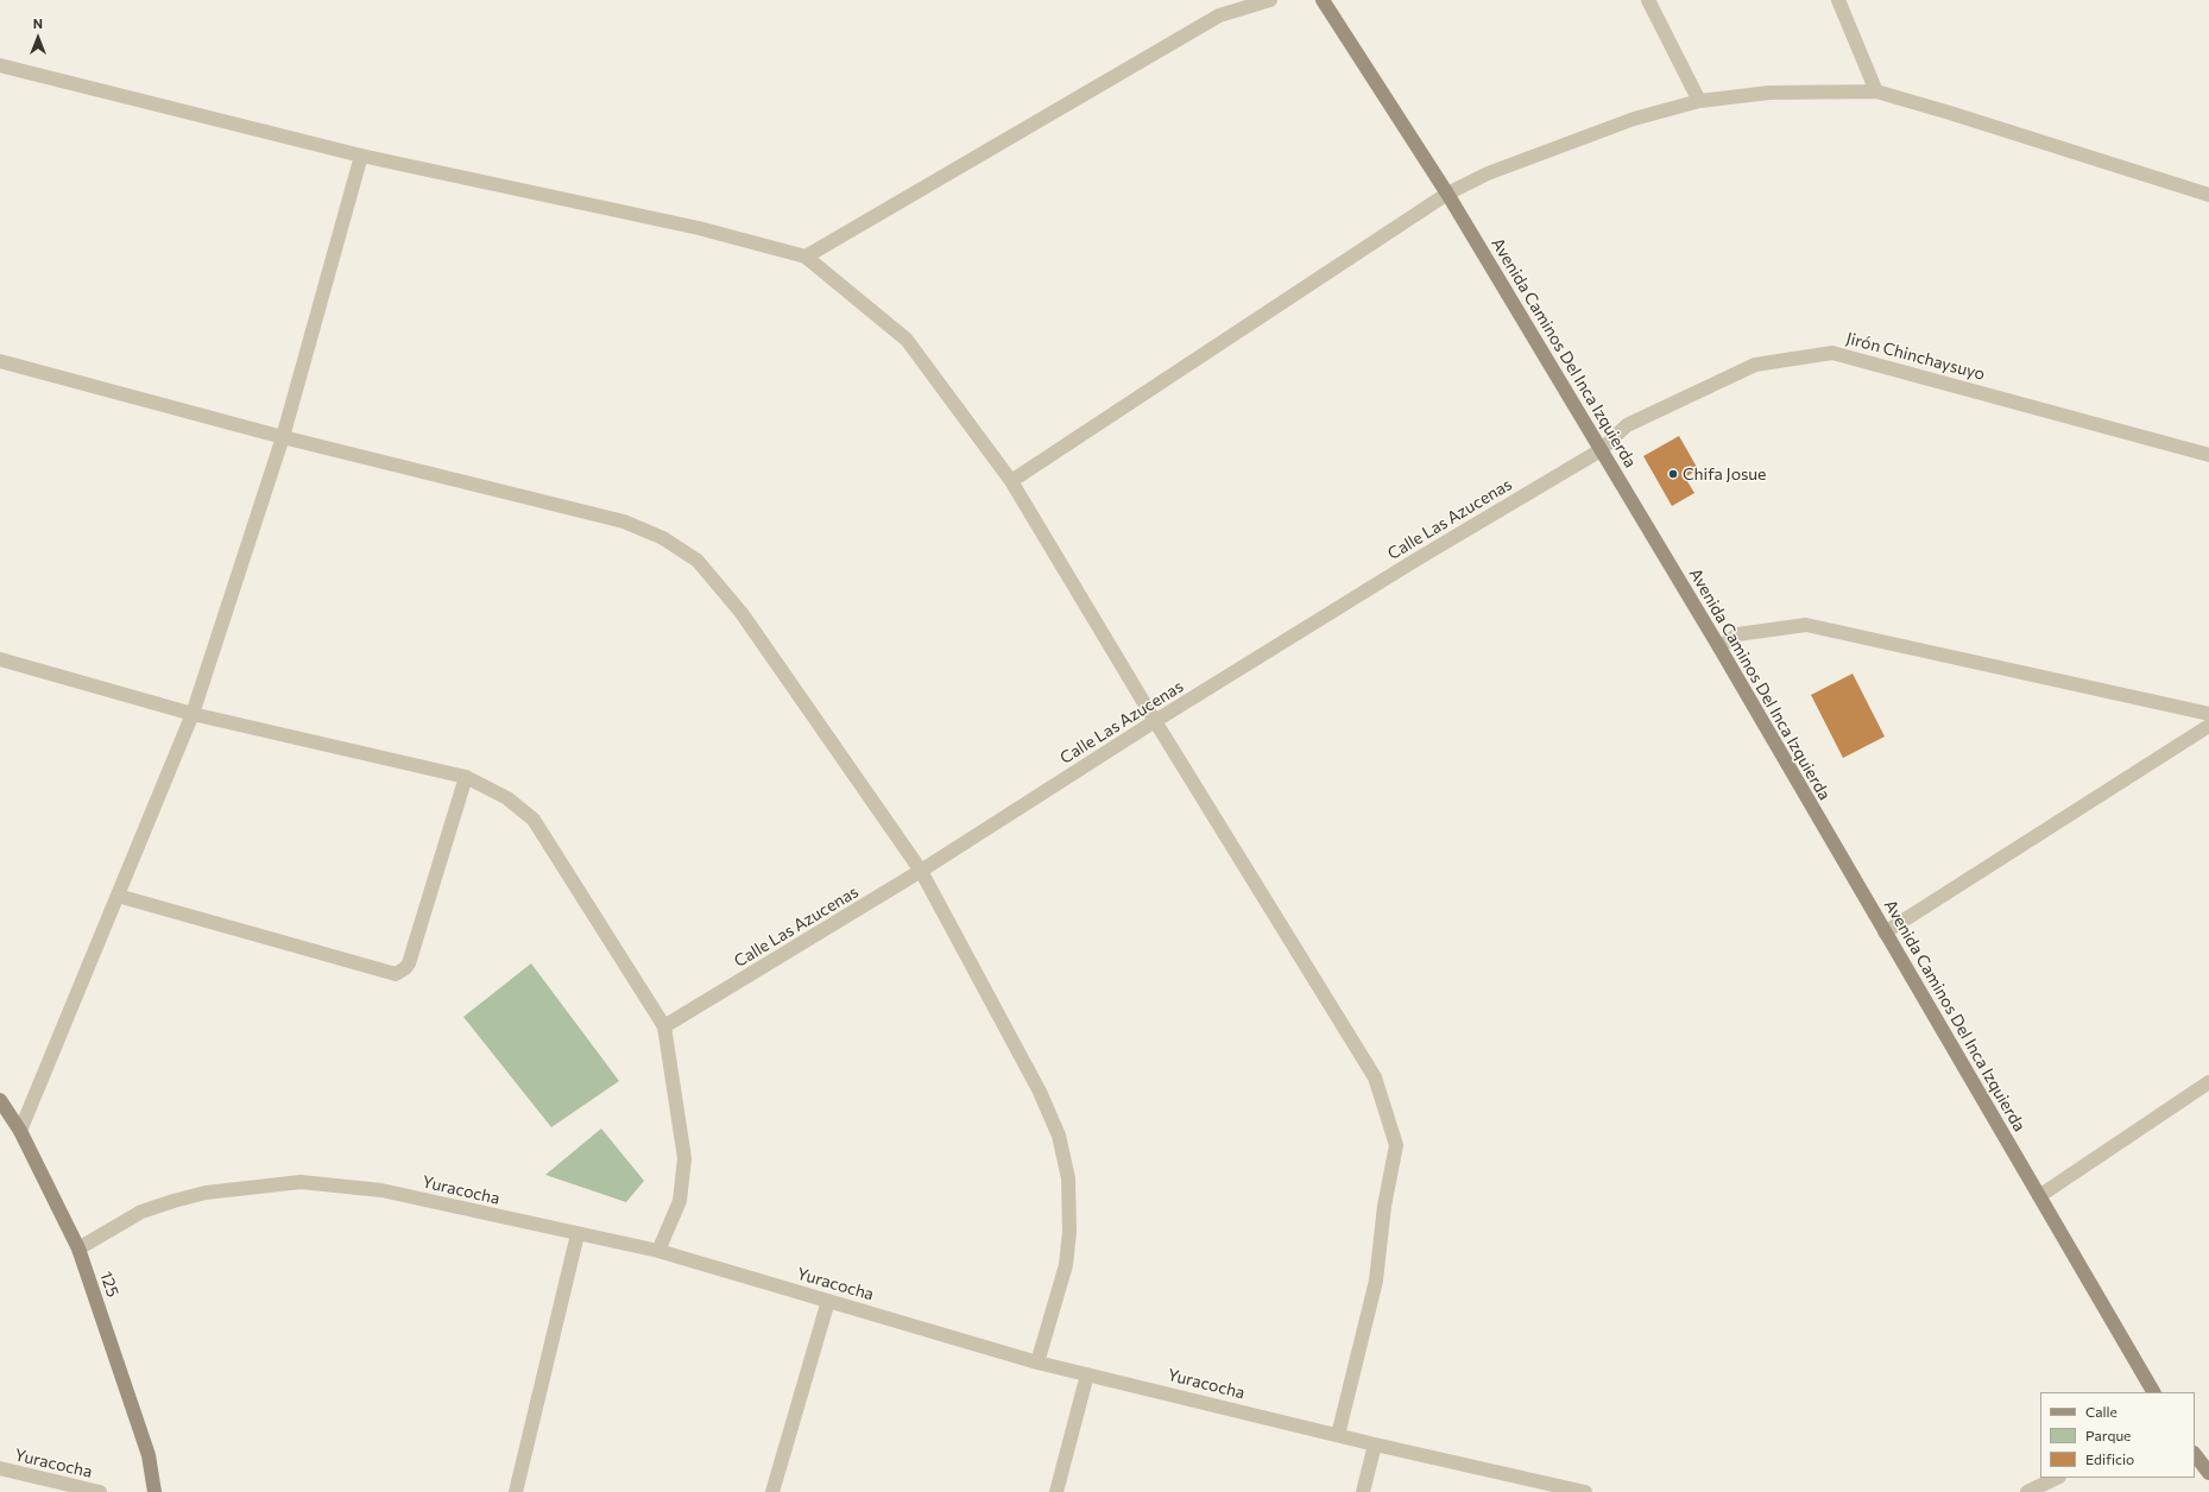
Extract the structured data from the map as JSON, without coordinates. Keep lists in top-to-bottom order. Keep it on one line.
{"streets":{"main road":["Avenida Caminos Del Inca Izquierda","125"],"street":["Jirón Chinchaysuyo","Calle Las Azucenas","Yuracocha"]},"crossings":[["Avenida Caminos Del Inca Izquierda","Jirón Chinchaysuyo"],["Avenida Caminos Del Inca Izquierda","Calle Las Azucenas"],["Jirón Chinchaysuyo","Calle Las Azucenas"],["Yuracocha","125"]],"places":["Chifa Josue"],"legend":["Calle","Parque","Edificio"],"north":"top"}
